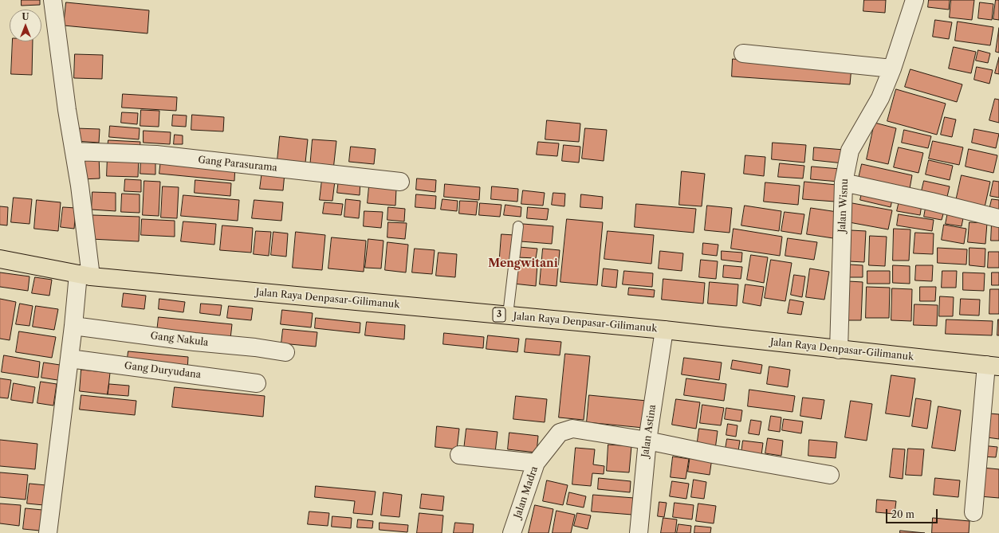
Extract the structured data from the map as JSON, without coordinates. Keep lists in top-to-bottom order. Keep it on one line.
{"streets":{"highway":["Jalan Raya Denpasar-Gilimanuk","3"],"street":["Gang Parasurama","Jalan Wisnu","Gang Nakula","Gang Duryudana","Jalan Astina","Jalan Madra"]},"crossings":[["Jalan Wisnu","Jalan Raya Denpasar-Gilimanuk"],["Jalan Raya Denpasar-Gilimanuk","Jalan Astina"],["Jalan Astina","Jalan Madra"]],"districts":["Mengwitani"],"scale_bar":"20 m","north":"top"}
